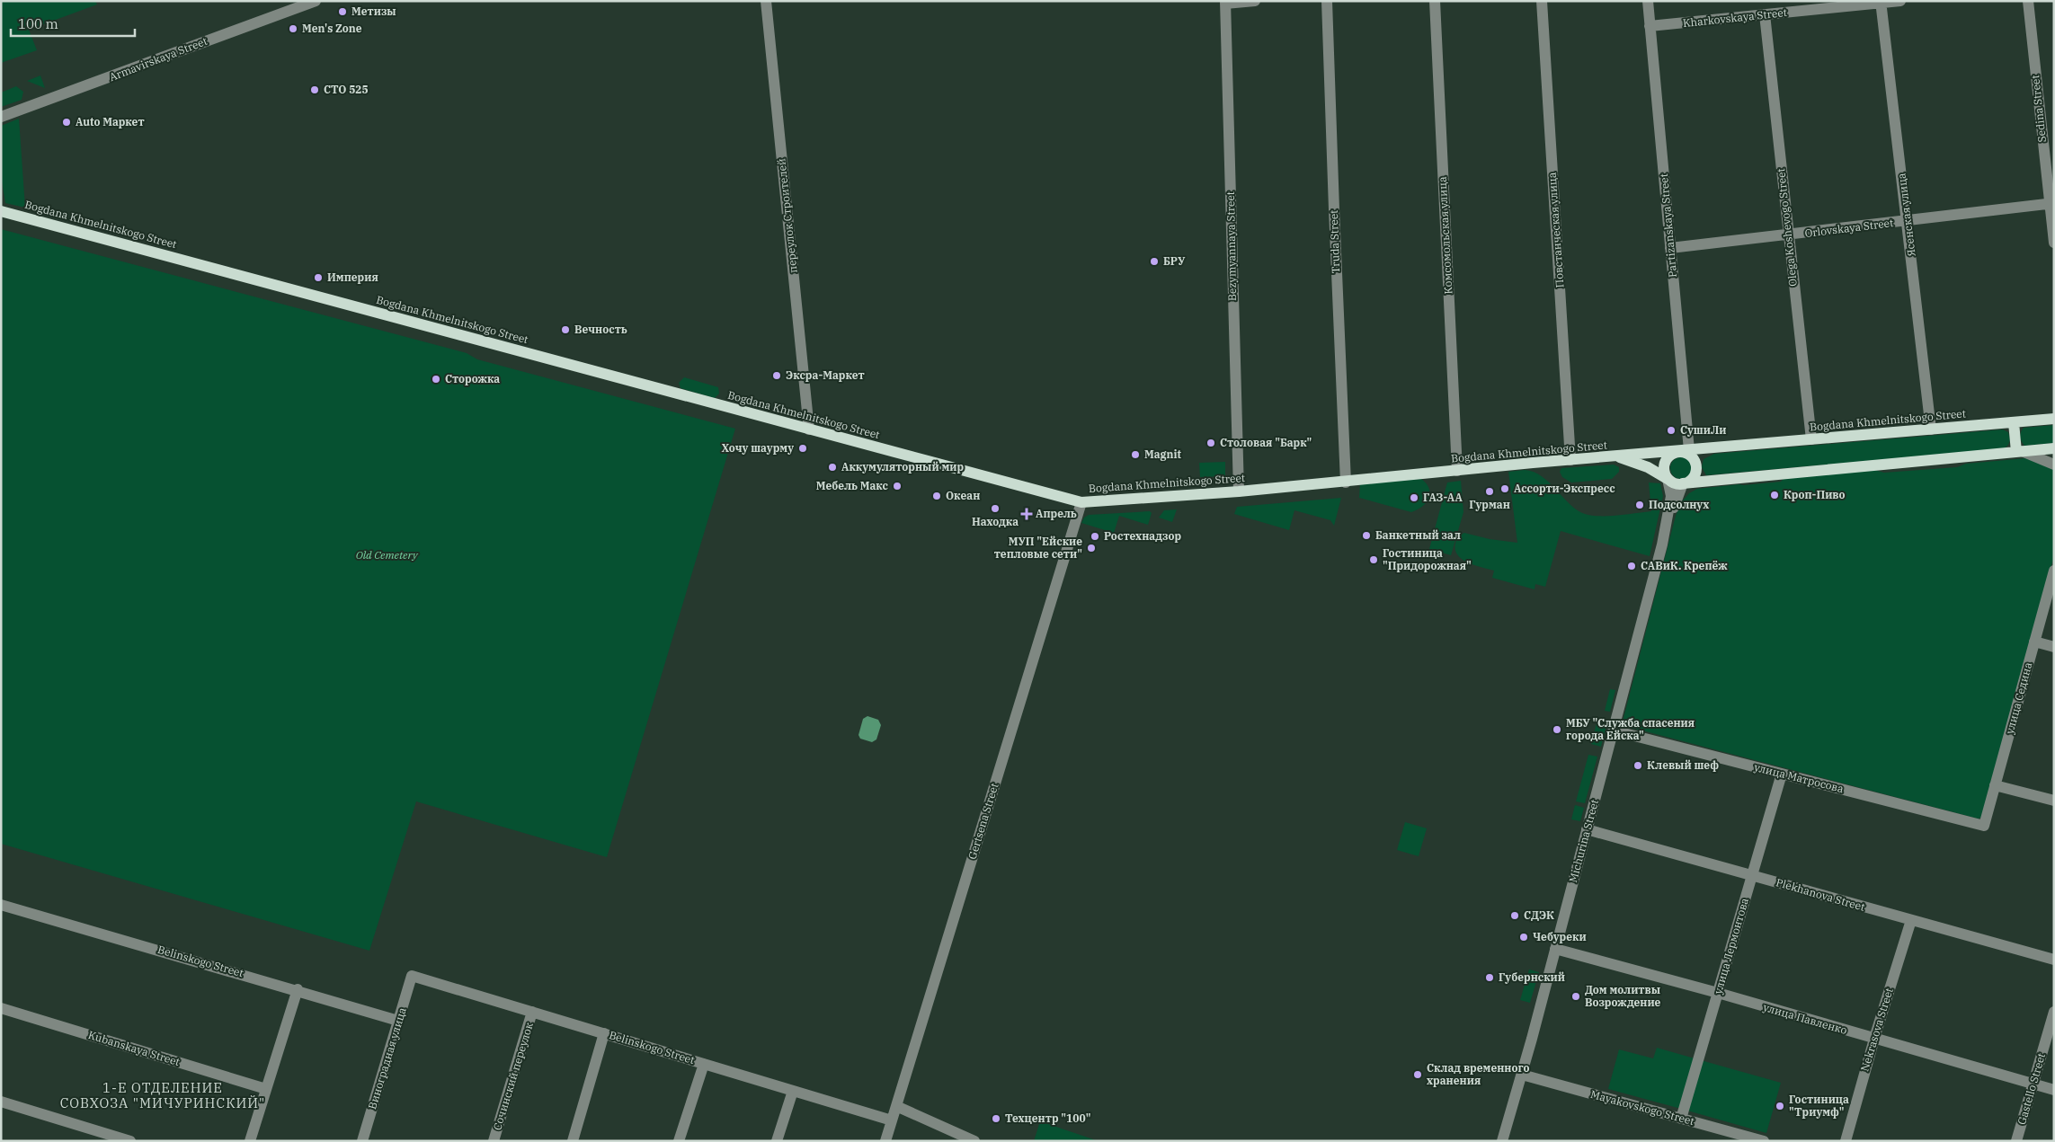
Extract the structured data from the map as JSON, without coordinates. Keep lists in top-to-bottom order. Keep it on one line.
{"streets":{"main road":["Bogdana Khmelnitskogo Street"],"street":["Kharkovskaya Street","Armavirskaya Street","Sedina Street","Ясенская улица","переулок Строителей","Partizanskaya Street","Olega Koshevogo Street","Orlovskaya Street","Повстанческая улица","Комсомольская улица","Truda Street","Bezymyannaya Street","улица Седина","улица Матросова","Gertsena Street","Michurina Street","Plekhanova Street","улица Лермонтова","Belinskogo Street","улица Павленко","Nekrasova Street","Kubanskaya Street","Виноградная улица","Сочинский переулок","Gastello Street","Mayakovskogo Street"]},"crossings":[["Kharkovskaya Street","Ясенская улица"],["Kharkovskaya Street","Partizanskaya Street"],["Kharkovskaya Street","Olega Koshevogo Street"],["Sedina Street","Orlovskaya Street"],["Ясенская улица","Bogdana Khmelnitskogo Street"],["Ясенская улица","Orlovskaya Street"],["переулок Строителей","Bogdana Khmelnitskogo Street"],["Bogdana Khmelnitskogo Street","Partizanskaya Street"],["Bogdana Khmelnitskogo Street","Olega Koshevogo Street"],["Bogdana Khmelnitskogo Street","Повстанческая улица"],["Bogdana Khmelnitskogo Street","Комсомольская улица"],["Bogdana Khmelnitskogo Street","Truda Street"],["Bogdana Khmelnitskogo Street","Bezymyannaya Street"],["Bogdana Khmelnitskogo Street","Gertsena Street"],["Bogdana Khmelnitskogo Street","Michurina Street"],["Partizanskaya Street","Orlovskaya Street"],["Partizanskaya Street","Michurina Street"],["Olega Koshevogo Street","Orlovskaya Street"],["улица Седина","улица Матросова"],["улица Матросова","Michurina Street"],["улица Матросова","улица Лермонтова"],["Gertsena Street","Belinskogo Street"],["Michurina Street","Plekhanova Street"],["Michurina Street","улица Павленко"],["Michurina Street","Mayakovskogo Street"],["Plekhanova Street","улица Лермонтова"],["Plekhanova Street","Nekrasova Street"],["улица Лермонтова","улица Павленко"],["улица Лермонтова","Mayakovskogo Street"],["Belinskogo Street","Виноградная улица"],["Belinskogo Street","Сочинский переулок"],["улица Павленко","Nekrasova Street"],["улица Павленко","Gastello Street"]],"districts":["1-Е ОТДЕЛЕНИЕ СОВХОЗА \"МИЧУРИНСКИЙ\""],"parks":["Old Cemetery"],"places":{"other":["Метизы","Men's Zone","СТО 525","Auto Маркет","БРУ","Империя","Вечность","Эксра-Маркет","Сторожка","СушиЛи","Столовая \"Барк\"","Хочу шаурму","Magnit","Аккумуляторный мир","Мебель Макс","Ассорти-Экспресс","Гурман","Кроп-Пиво","Океан","ГАЗ-АА","Подсолнух","Находка","Банкетный зал","Ростехнадзор","МУП \"Ейские тепловые сети\"","Гостиница \"Придорожная\"","САВиК. Крепёж","МБУ \"Служба спасения города Ейска\"","Клевый шеф","СДЭК","Чебуреки","Губернский","Дом молитвы Возрождение","Склад временного хранения","Гостиница \"Триумф\"","Техцентр \"100\""],"health":["Апрель"]},"scale_bar":"100 m"}
